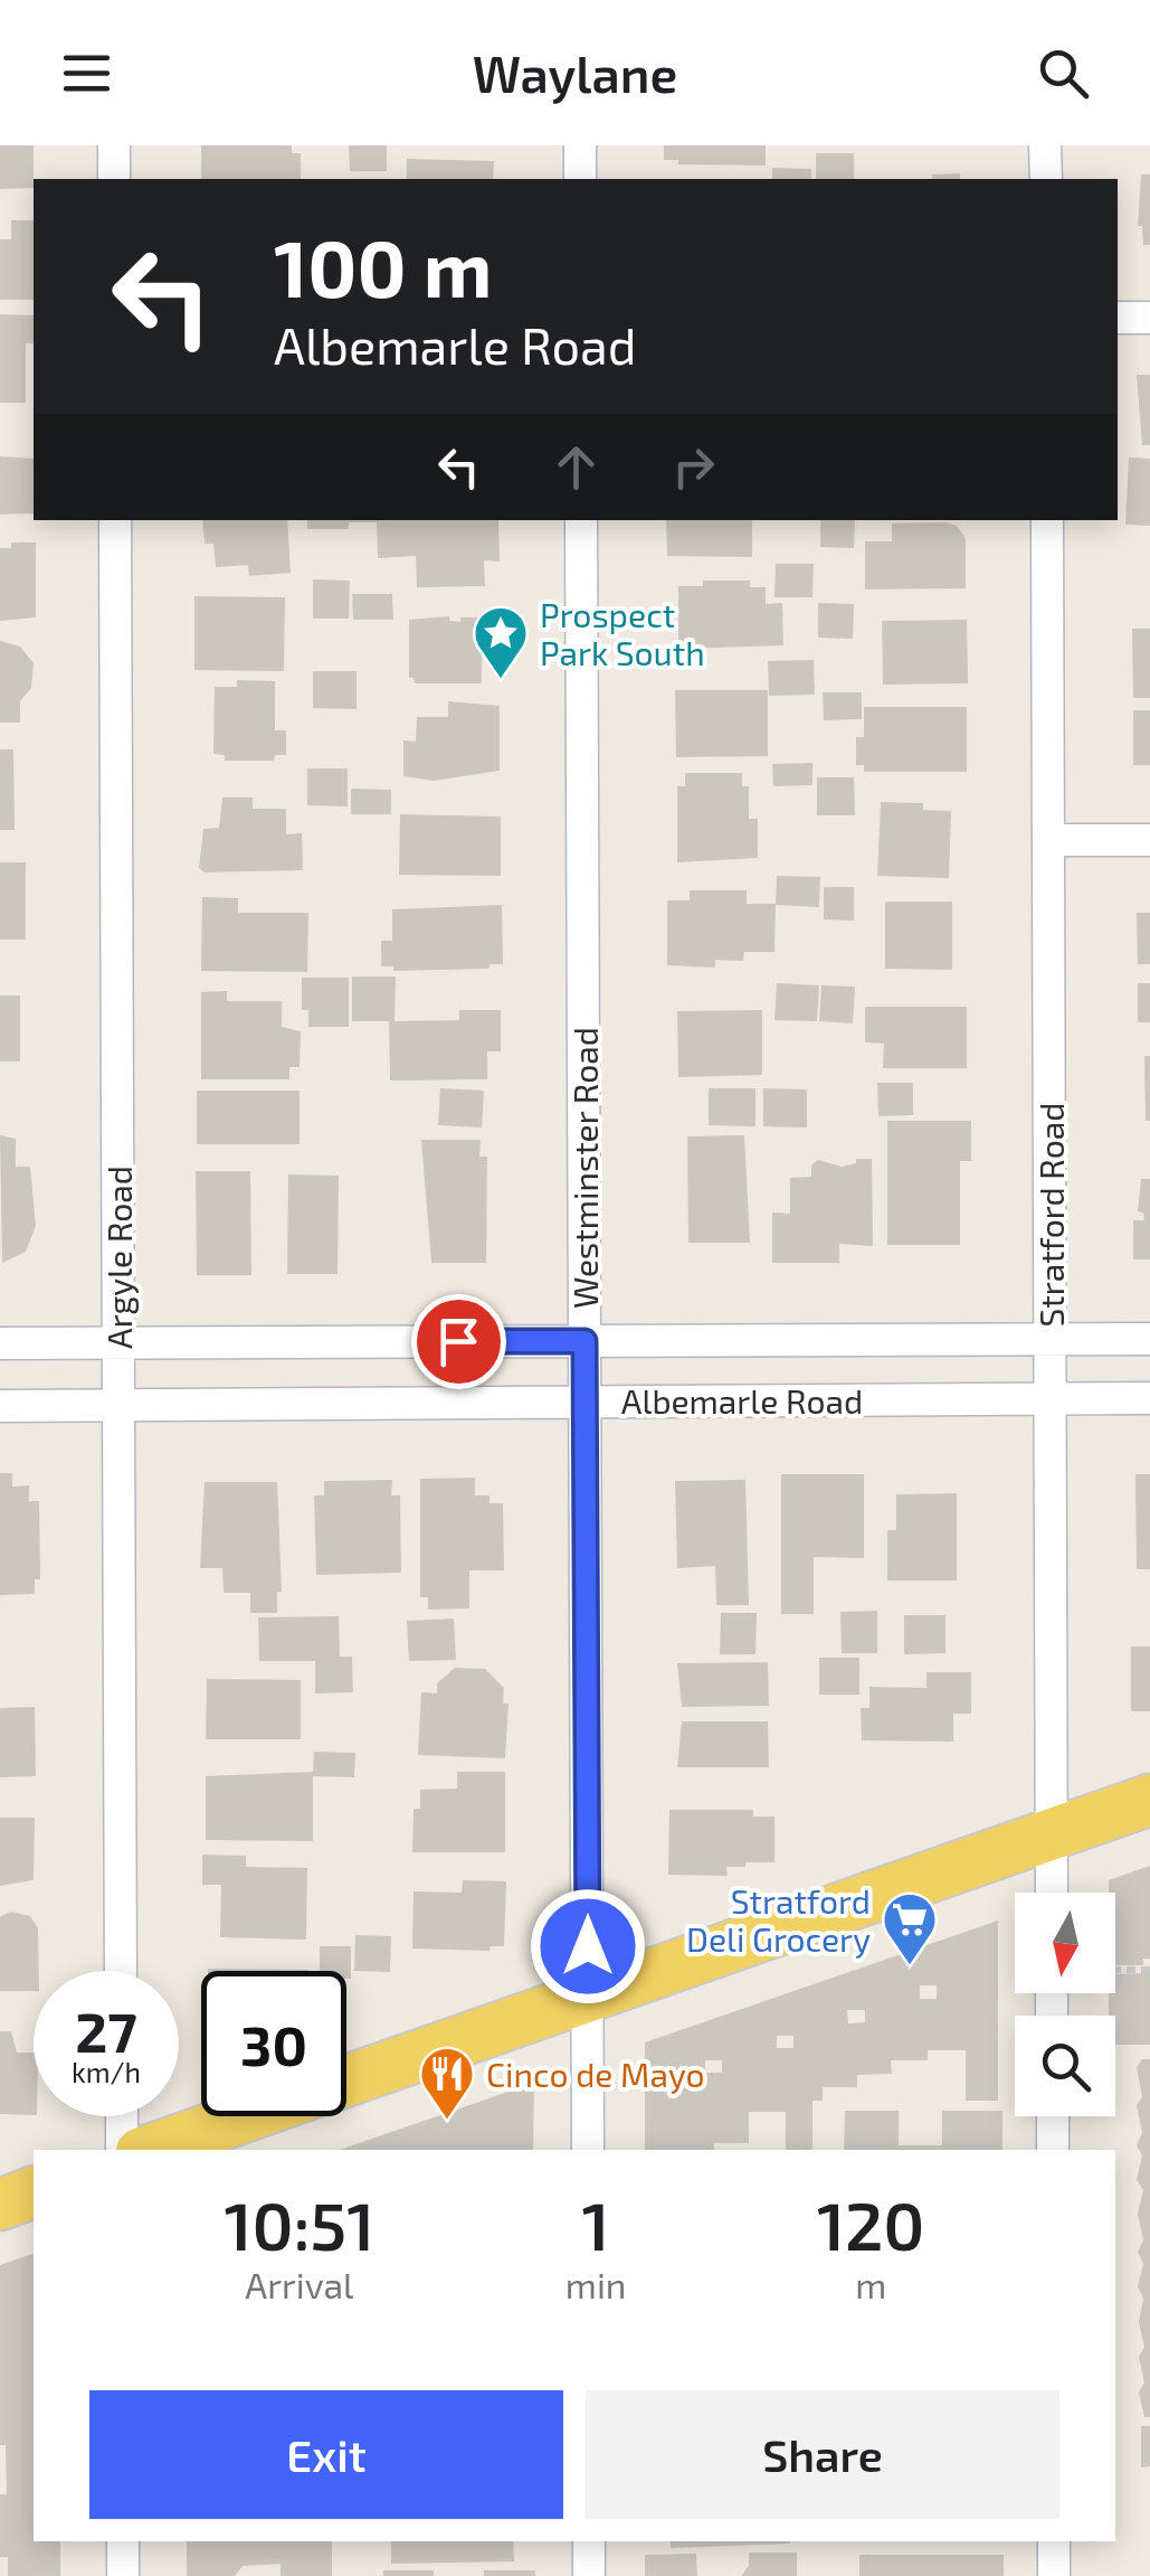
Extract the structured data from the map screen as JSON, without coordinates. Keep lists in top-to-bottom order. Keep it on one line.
{"streets":{"street":["Westminster Road","Stratford Road","Argyle Road","Albemarle Road"]},"crossings":[["Westminster Road","Albemarle Road"],["Stratford Road","Albemarle Road"],["Argyle Road","Albemarle Road"]],"places":{"place":["Prospect Park South"],"supermarket":["Stratford Deli Grocery"],"restaurant":["Cinco de Mayo"]},"north":"bottom","page":{"header":"Waylane","turn":["100 m","Albemarle Road"],"speed":"27 km/h","limit":"30","eta":["10:51","Arrival","1","min","120","m"],"buttons":["Exit","Share"]}}
